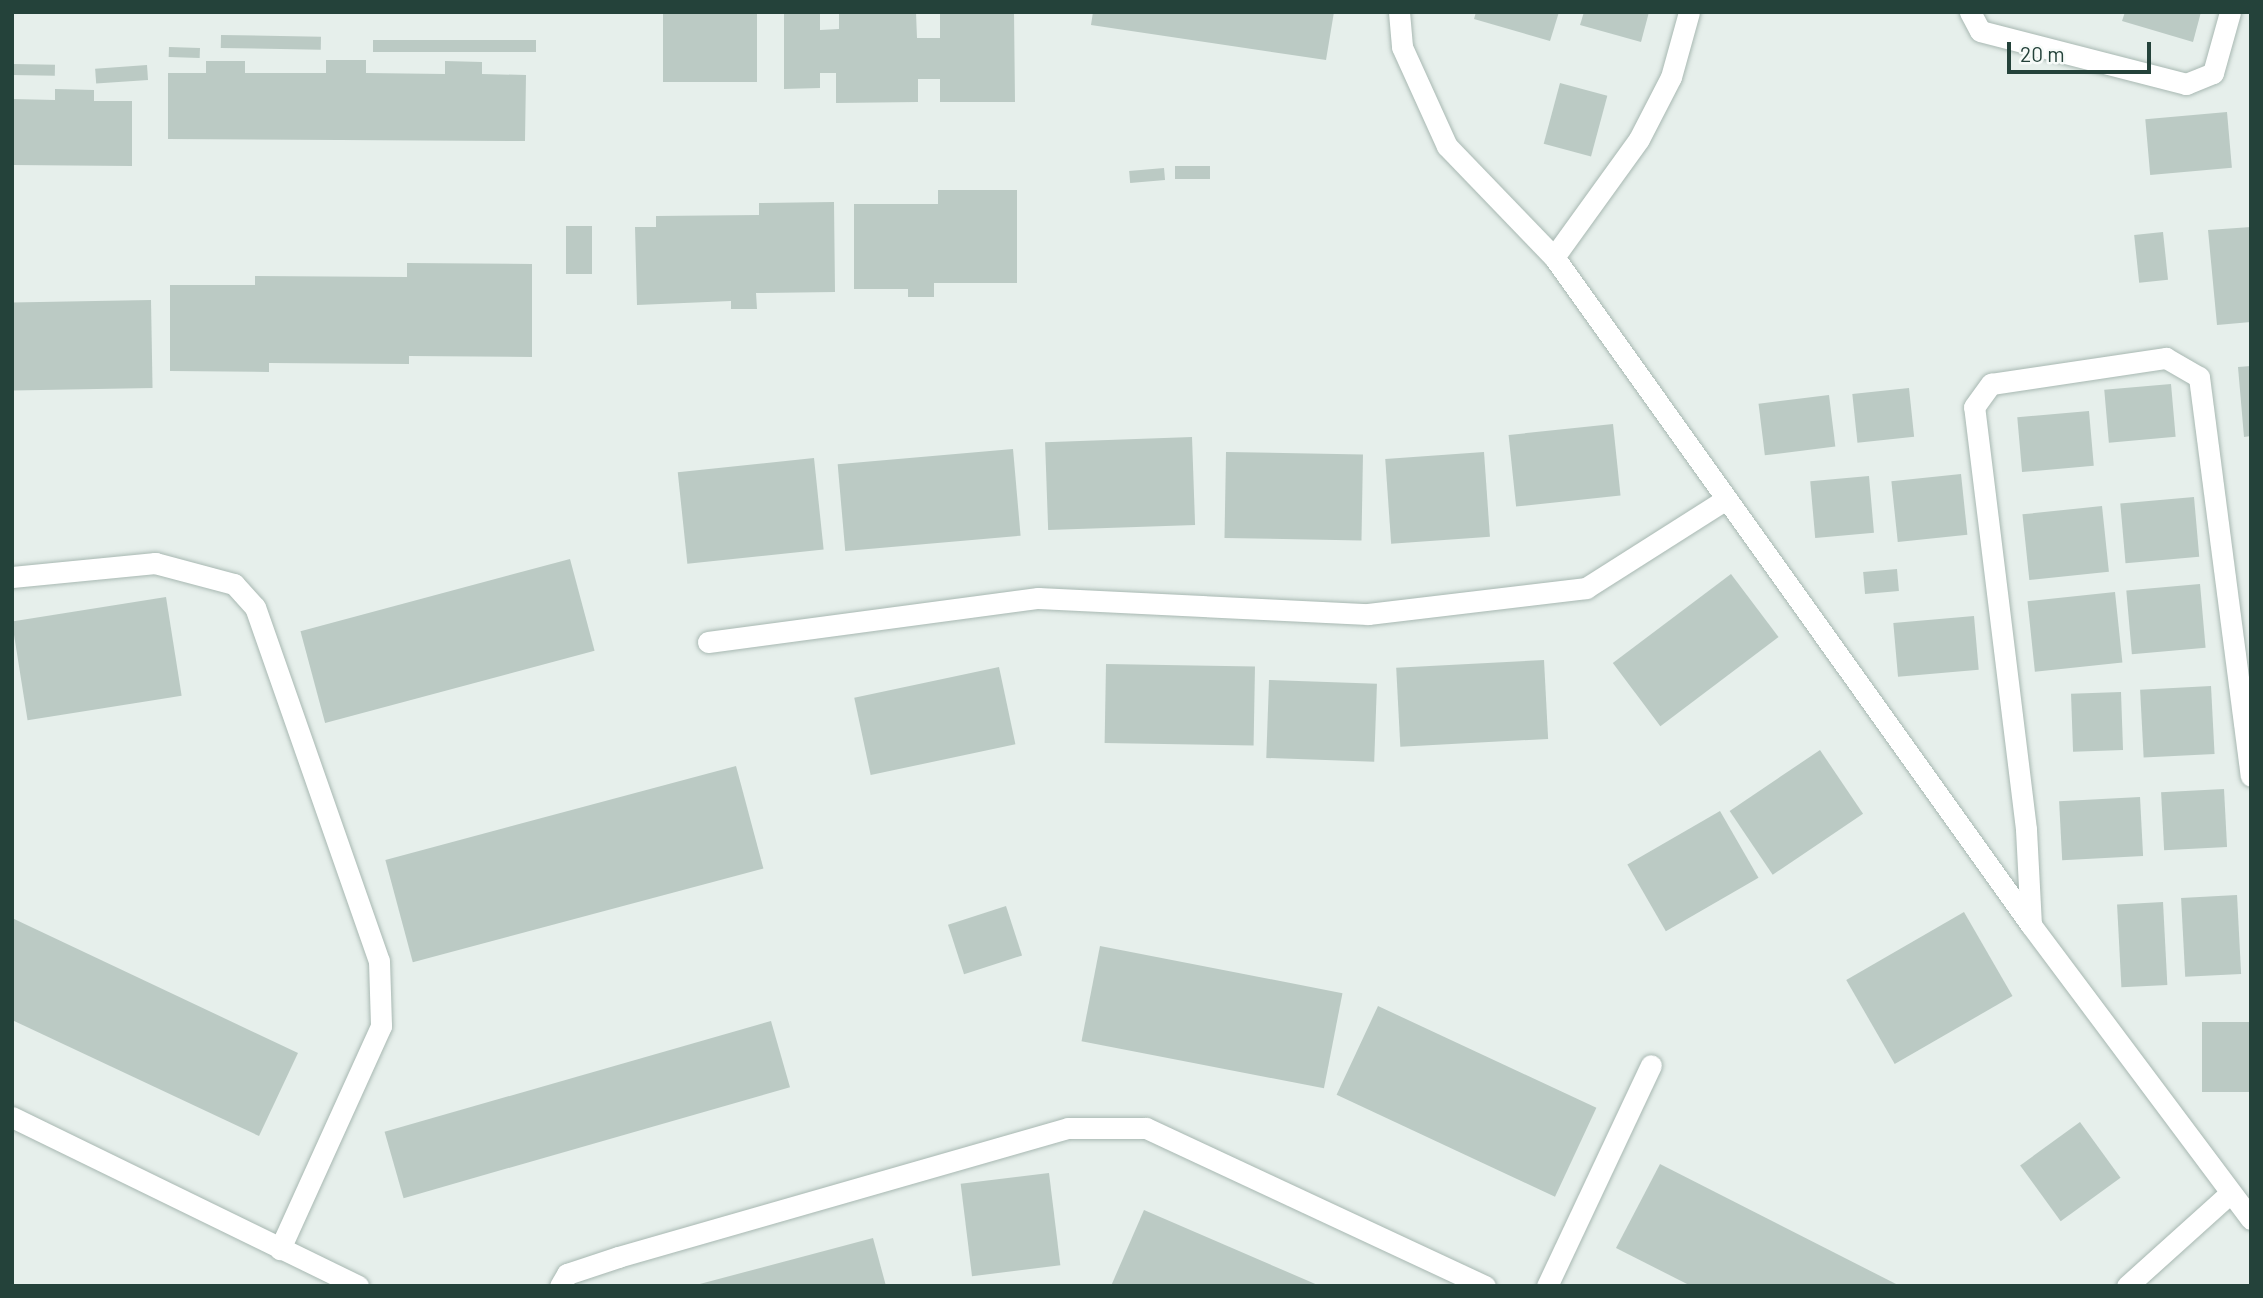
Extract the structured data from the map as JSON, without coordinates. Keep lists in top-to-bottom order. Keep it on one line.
{"scale_bar":"20 m"}
